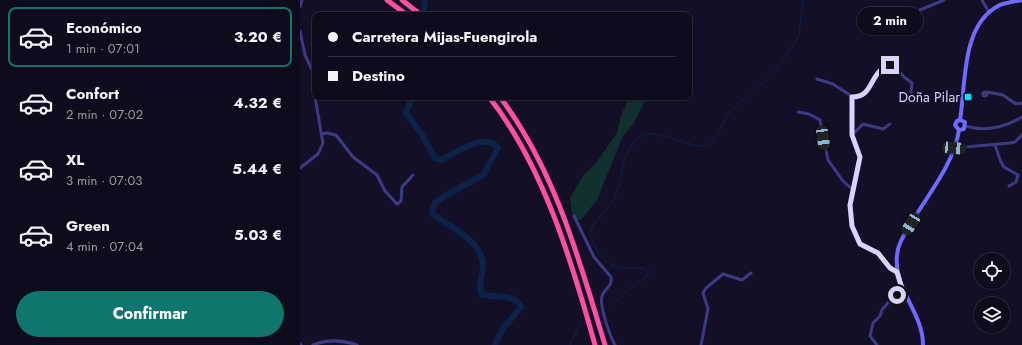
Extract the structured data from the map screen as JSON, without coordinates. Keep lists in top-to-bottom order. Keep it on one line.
{"places":{"transit":["Doña Pilar"]},"page":{"list":[{"name":"Económico","note":"1 min · 07:01","value":"3.20 €"},{"name":"Confort","note":"2 min · 07:02","value":"4.32 €"},{"name":"XL","note":"3 min · 07:03","value":"5.44 €"},{"name":"Green","note":"4 min · 07:04","value":"5.03 €"}],"bubble":"2 min","banner":["Carretera Mijas-Fuengirola","Destino"],"buttons":"Confirmar"}}
